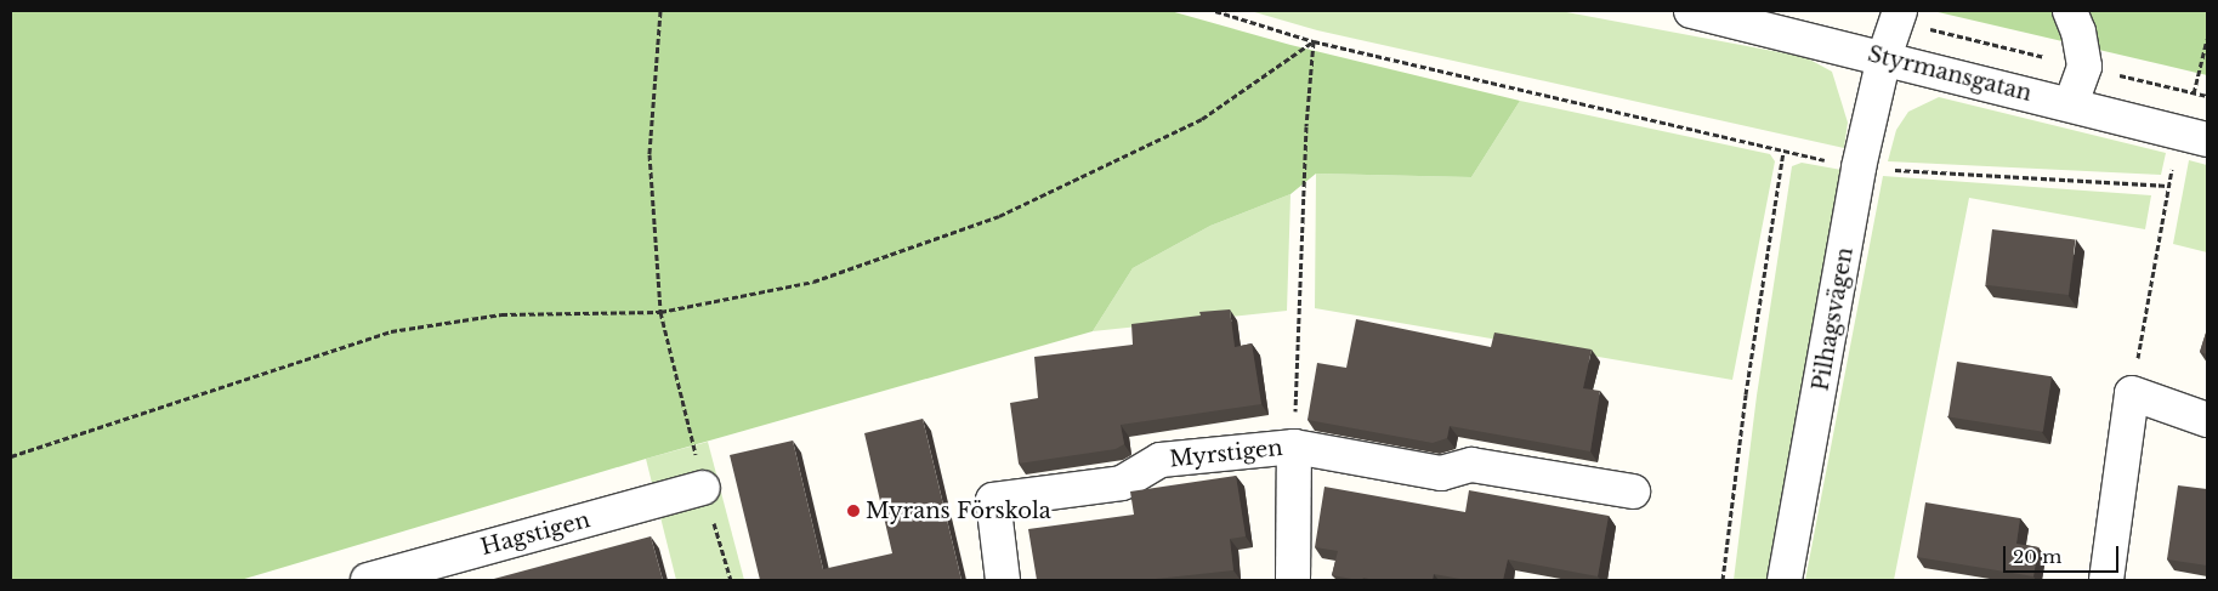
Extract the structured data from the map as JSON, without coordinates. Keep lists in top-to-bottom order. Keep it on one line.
{"streets":{"street":["Styrmansgatan","Pilhagsvägen","Myrstigen","Hagstigen"]},"crossings":[["Styrmansgatan","Pilhagsvägen"]],"places":["Myrans Förskola"],"scale_bar":"20 m"}
